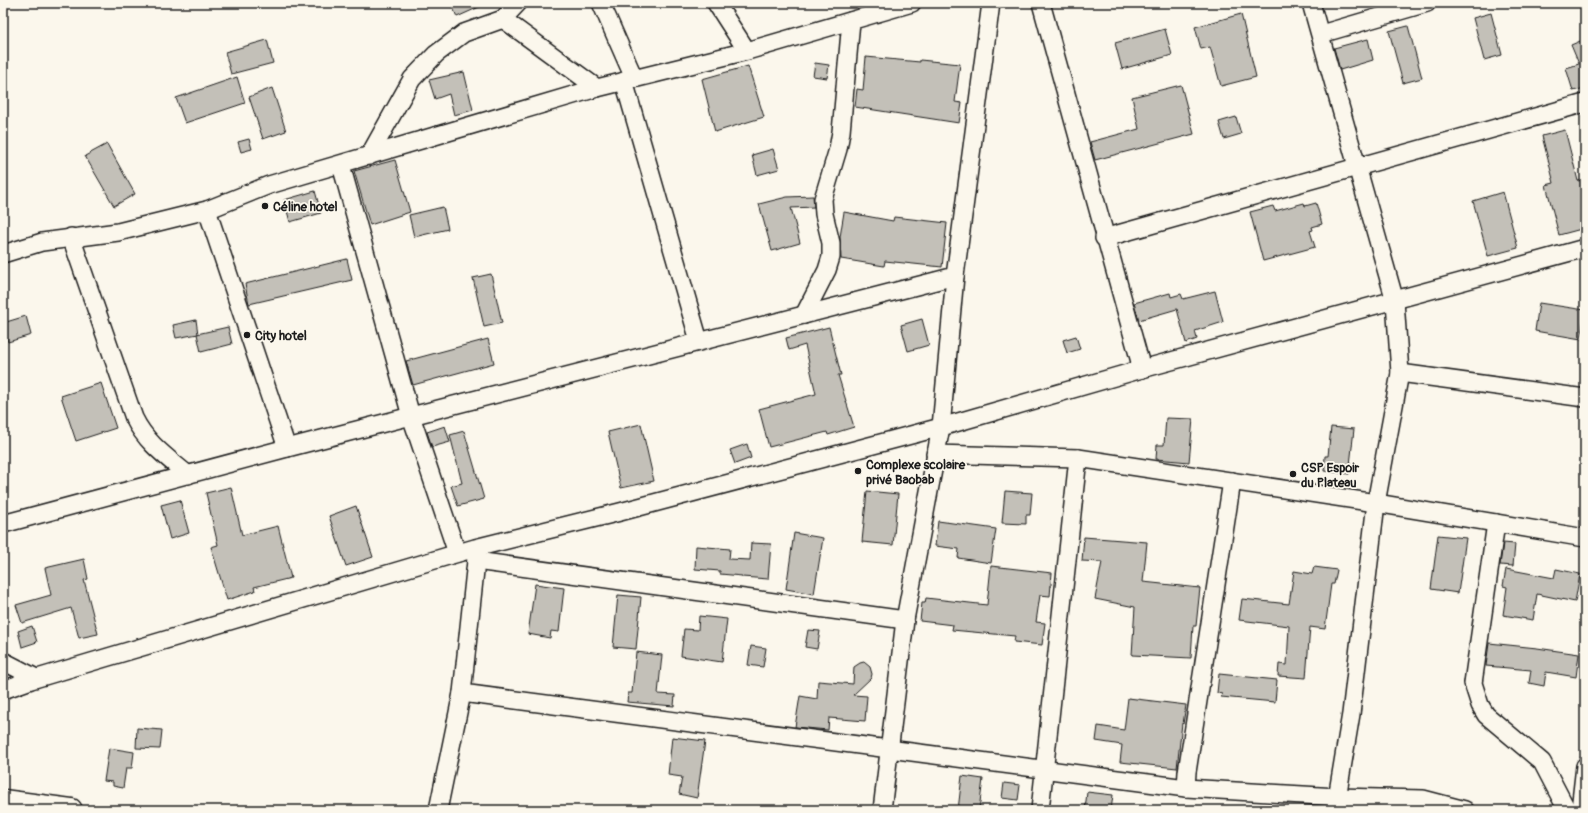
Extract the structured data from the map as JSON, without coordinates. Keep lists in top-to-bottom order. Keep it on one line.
{"places":["Céline hotel","City hotel","Complexe scolaire privé Baobab","CSP Espoir du Plateau"]}
